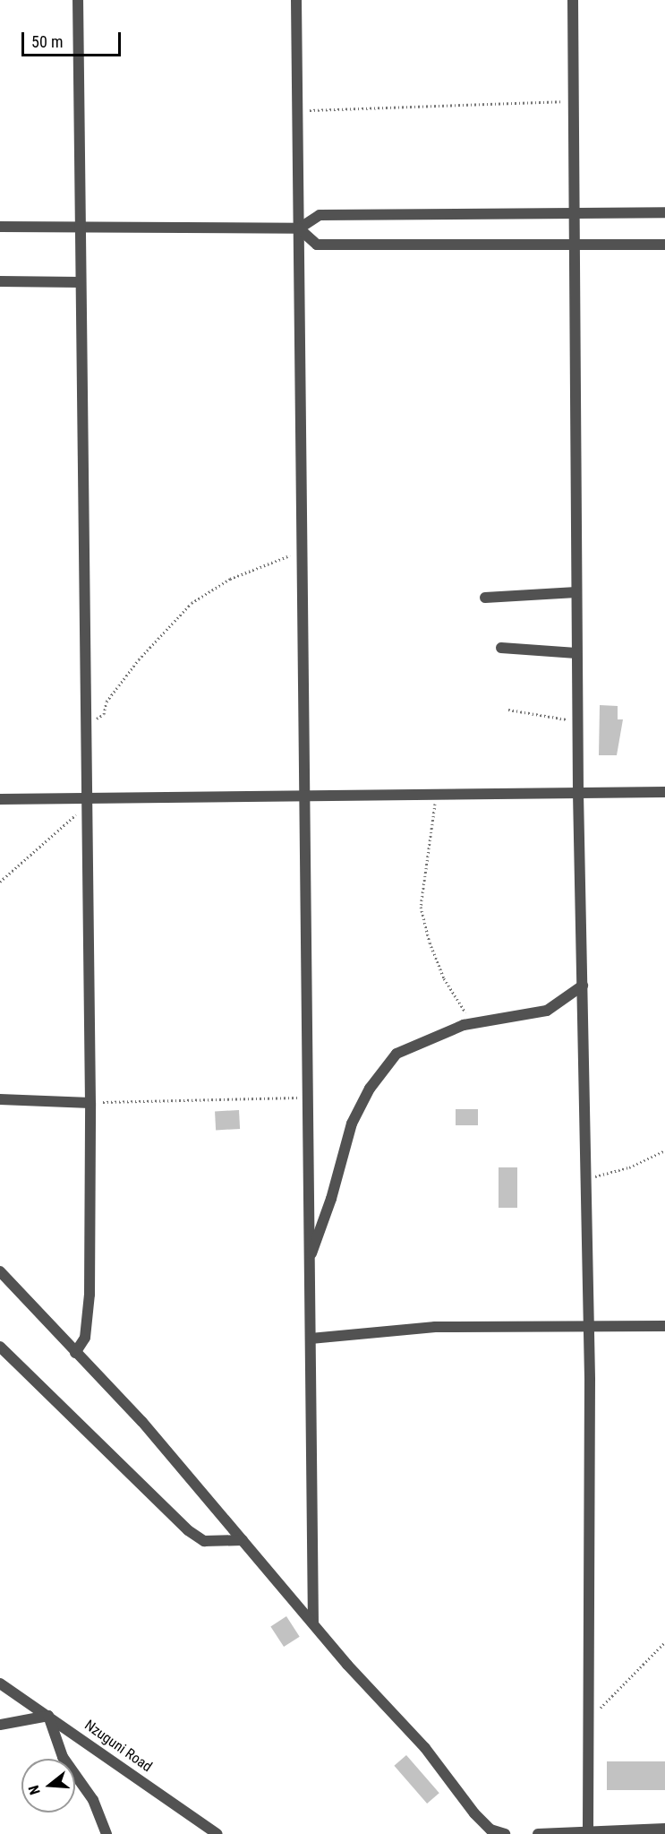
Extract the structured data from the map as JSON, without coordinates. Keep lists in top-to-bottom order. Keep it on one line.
{"streets":{"street":["Nzuguni Road"]},"scale_bar":"50 m","north":"left"}
